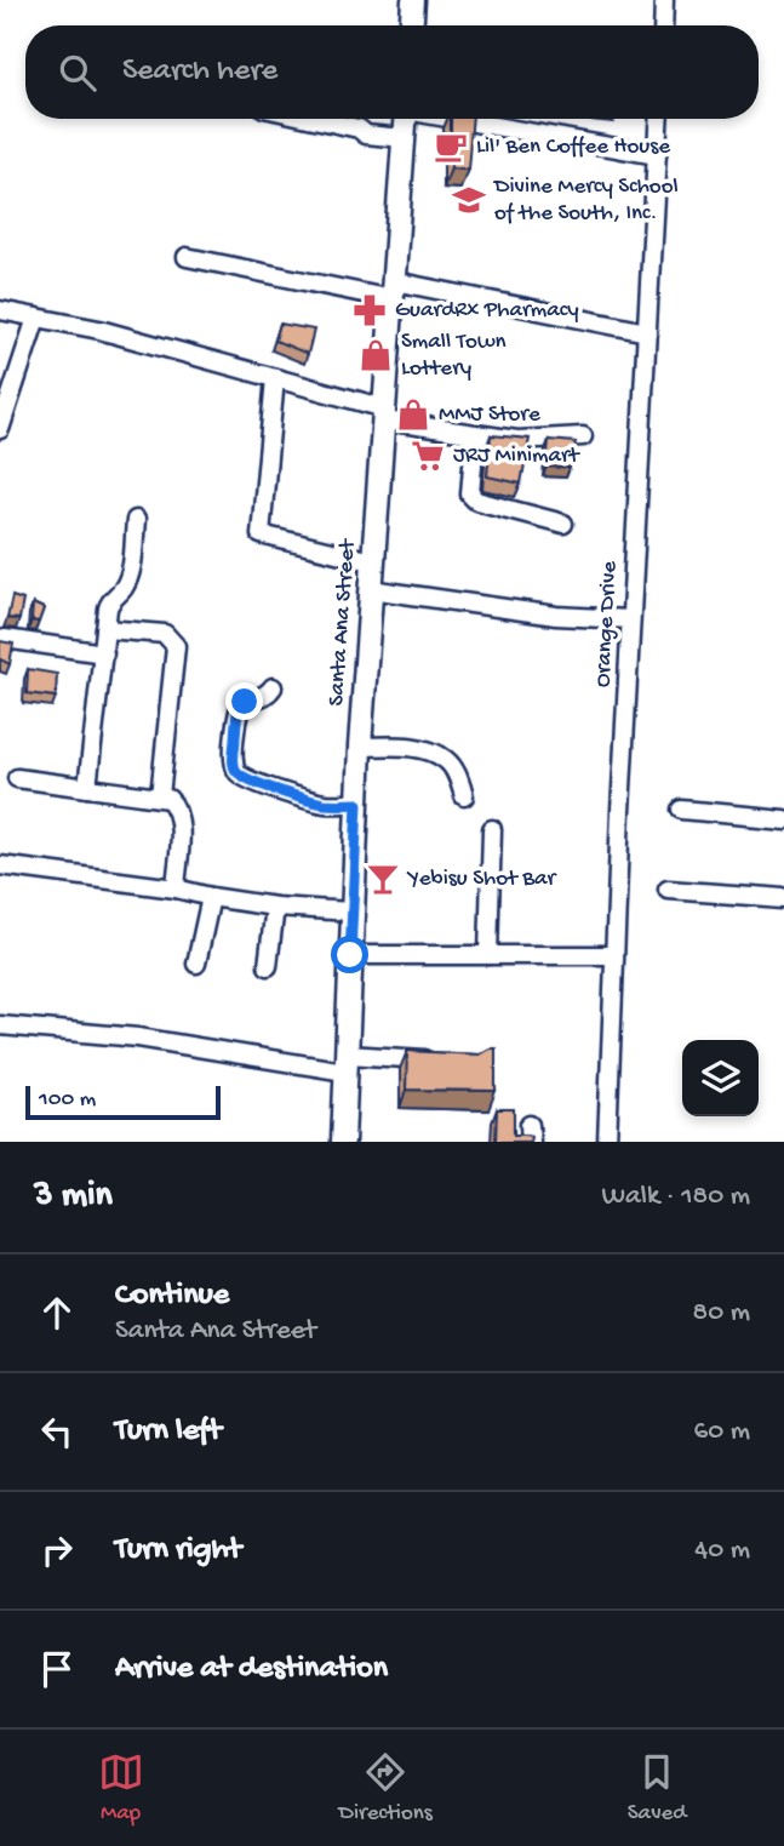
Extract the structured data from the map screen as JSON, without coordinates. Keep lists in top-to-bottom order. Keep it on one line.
{"streets":{"main road":["Santa Ana Street"],"street":["Orange Drive"]},"places":{"cafe":["Lil' Ben Coffee House"],"school or university":["Divine Mercy School of the South, Inc."],"pharmacy":["GuardRx Pharmacy"],"shop":["Small Town Lottery","MMJ Store"],"supermarket":["JRJ Minimart"],"bar":["Yebisu Shot Bar"]},"scale_bar":"100 m","page":{"search":"Search here","scale":"100 m","heading":["3 min","Walk · 180 m"],"list":[["Continue","Santa Ana Street","80 m"],["Turn left","60 m"],["Turn right","40 m"],"Arrive at destination"],"nav":["Map","Directions","Saved"]}}
